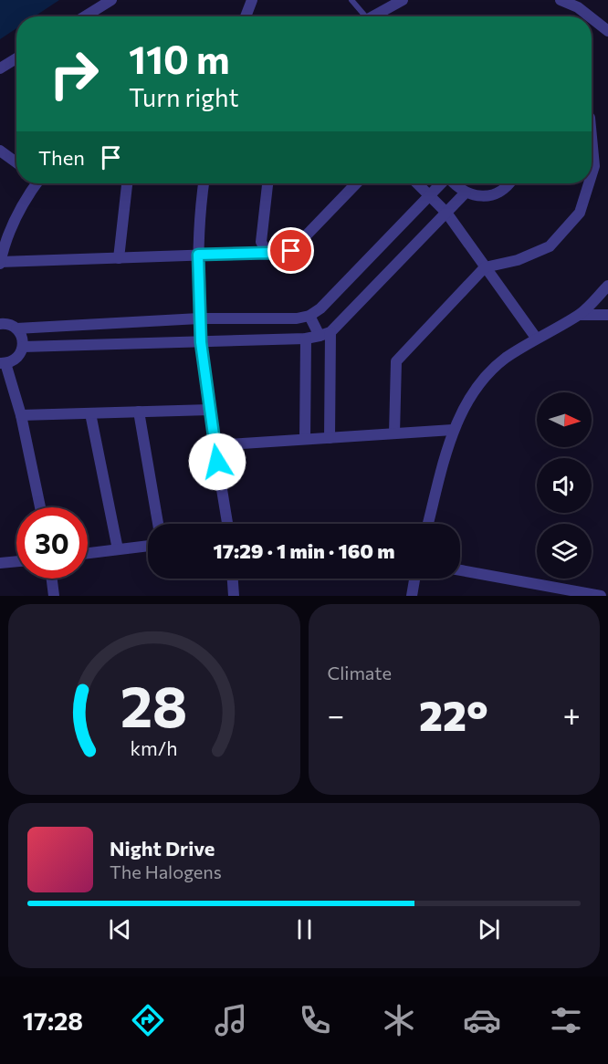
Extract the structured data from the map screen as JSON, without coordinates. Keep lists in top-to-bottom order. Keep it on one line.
{"north":"right","page":{"turn":["110 m","Turn right"],"then":"Then","limit":"30","trip":"17:29 · 1 min · 160 m","tile":"Climate","heat":["−","22°","+"],"song":["Night Drive","The Halogens"],"tabs":"17:28","gauge":["28","km/h"]}}
